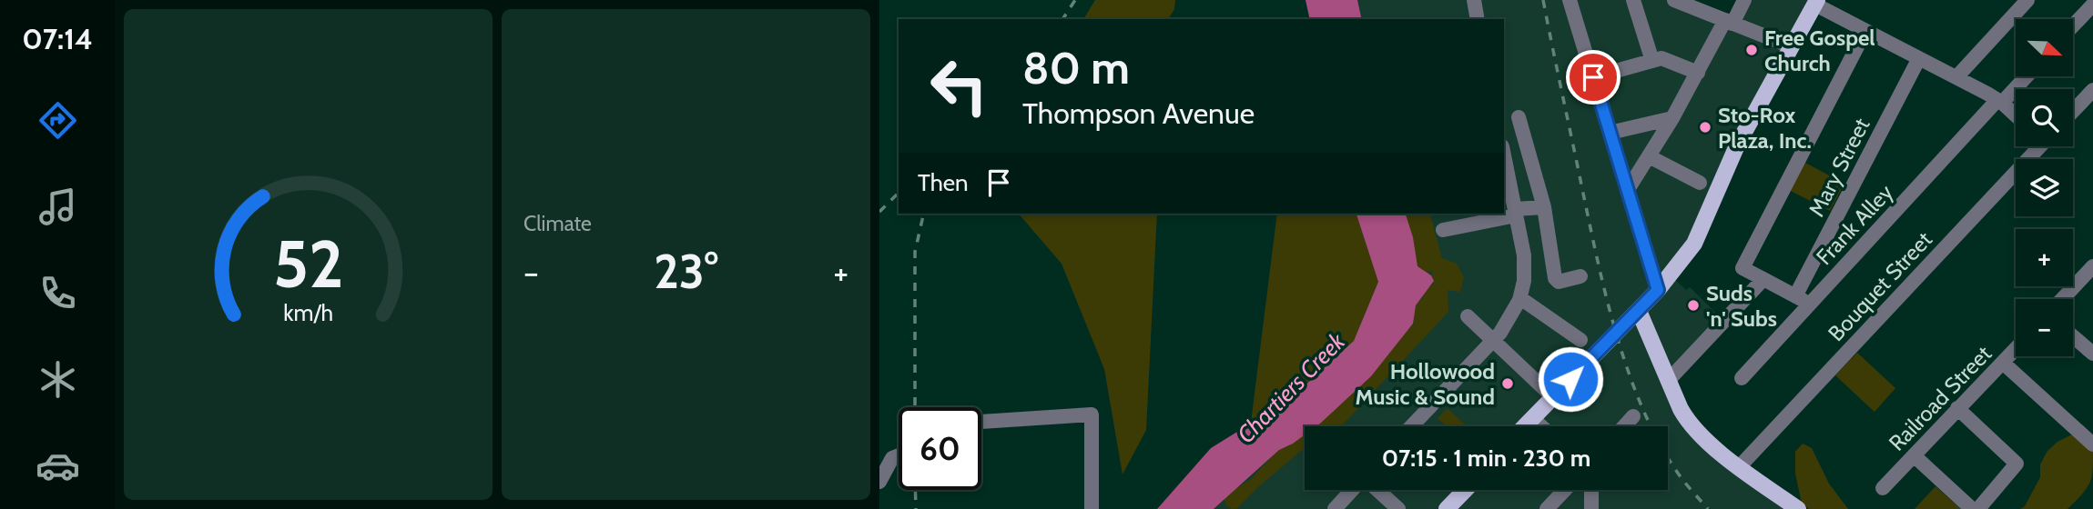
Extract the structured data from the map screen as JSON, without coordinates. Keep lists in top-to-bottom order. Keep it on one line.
{"streets":{"street":["Mary Street","Frank Alley","Bouquet Street","Railroad Street"]},"water":["Chartiers Creek"],"places":["Free Gospel Church","Sto-Rox Plaza, Inc.","Suds 'n' Subs","Hollowood Music & Sound"],"north":"bottom right","page":{"tabs":"07:14","tile":"Climate","map_buttons":["+","−"],"turn":["80 m","Thompson Avenue"],"then":"Then","heat":["−","23°","+"],"limit":"60","trip":"07:15 · 1 min · 230 m","gauge":["52","km/h"]}}
